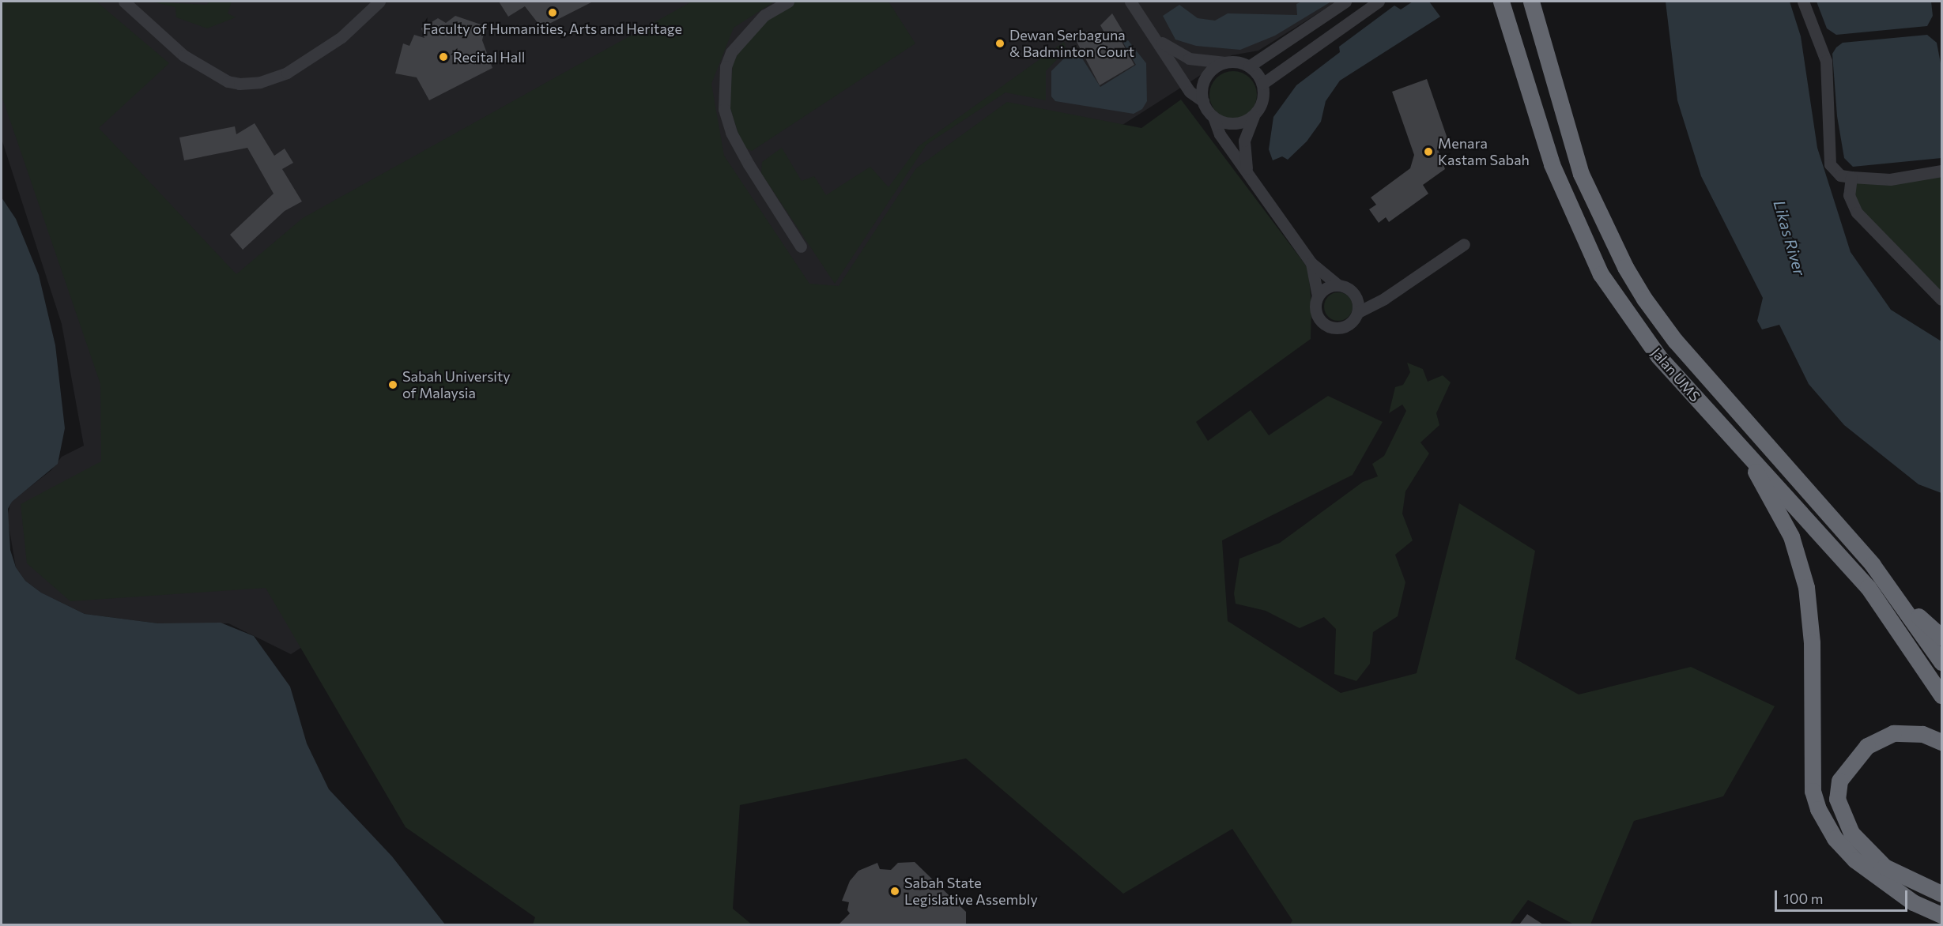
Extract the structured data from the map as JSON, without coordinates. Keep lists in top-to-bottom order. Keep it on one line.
{"streets":{"highway":["Jalan UMS"]},"water":["Likas River"],"places":["Faculty of Humanities, Arts and Heritage","Dewan Serbaguna & Badminton Court","Recital Hall","Menara Kastam Sabah","Sabah University of Malaysia","Sabah State Legislative Assembly"],"scale_bar":"100 m"}
